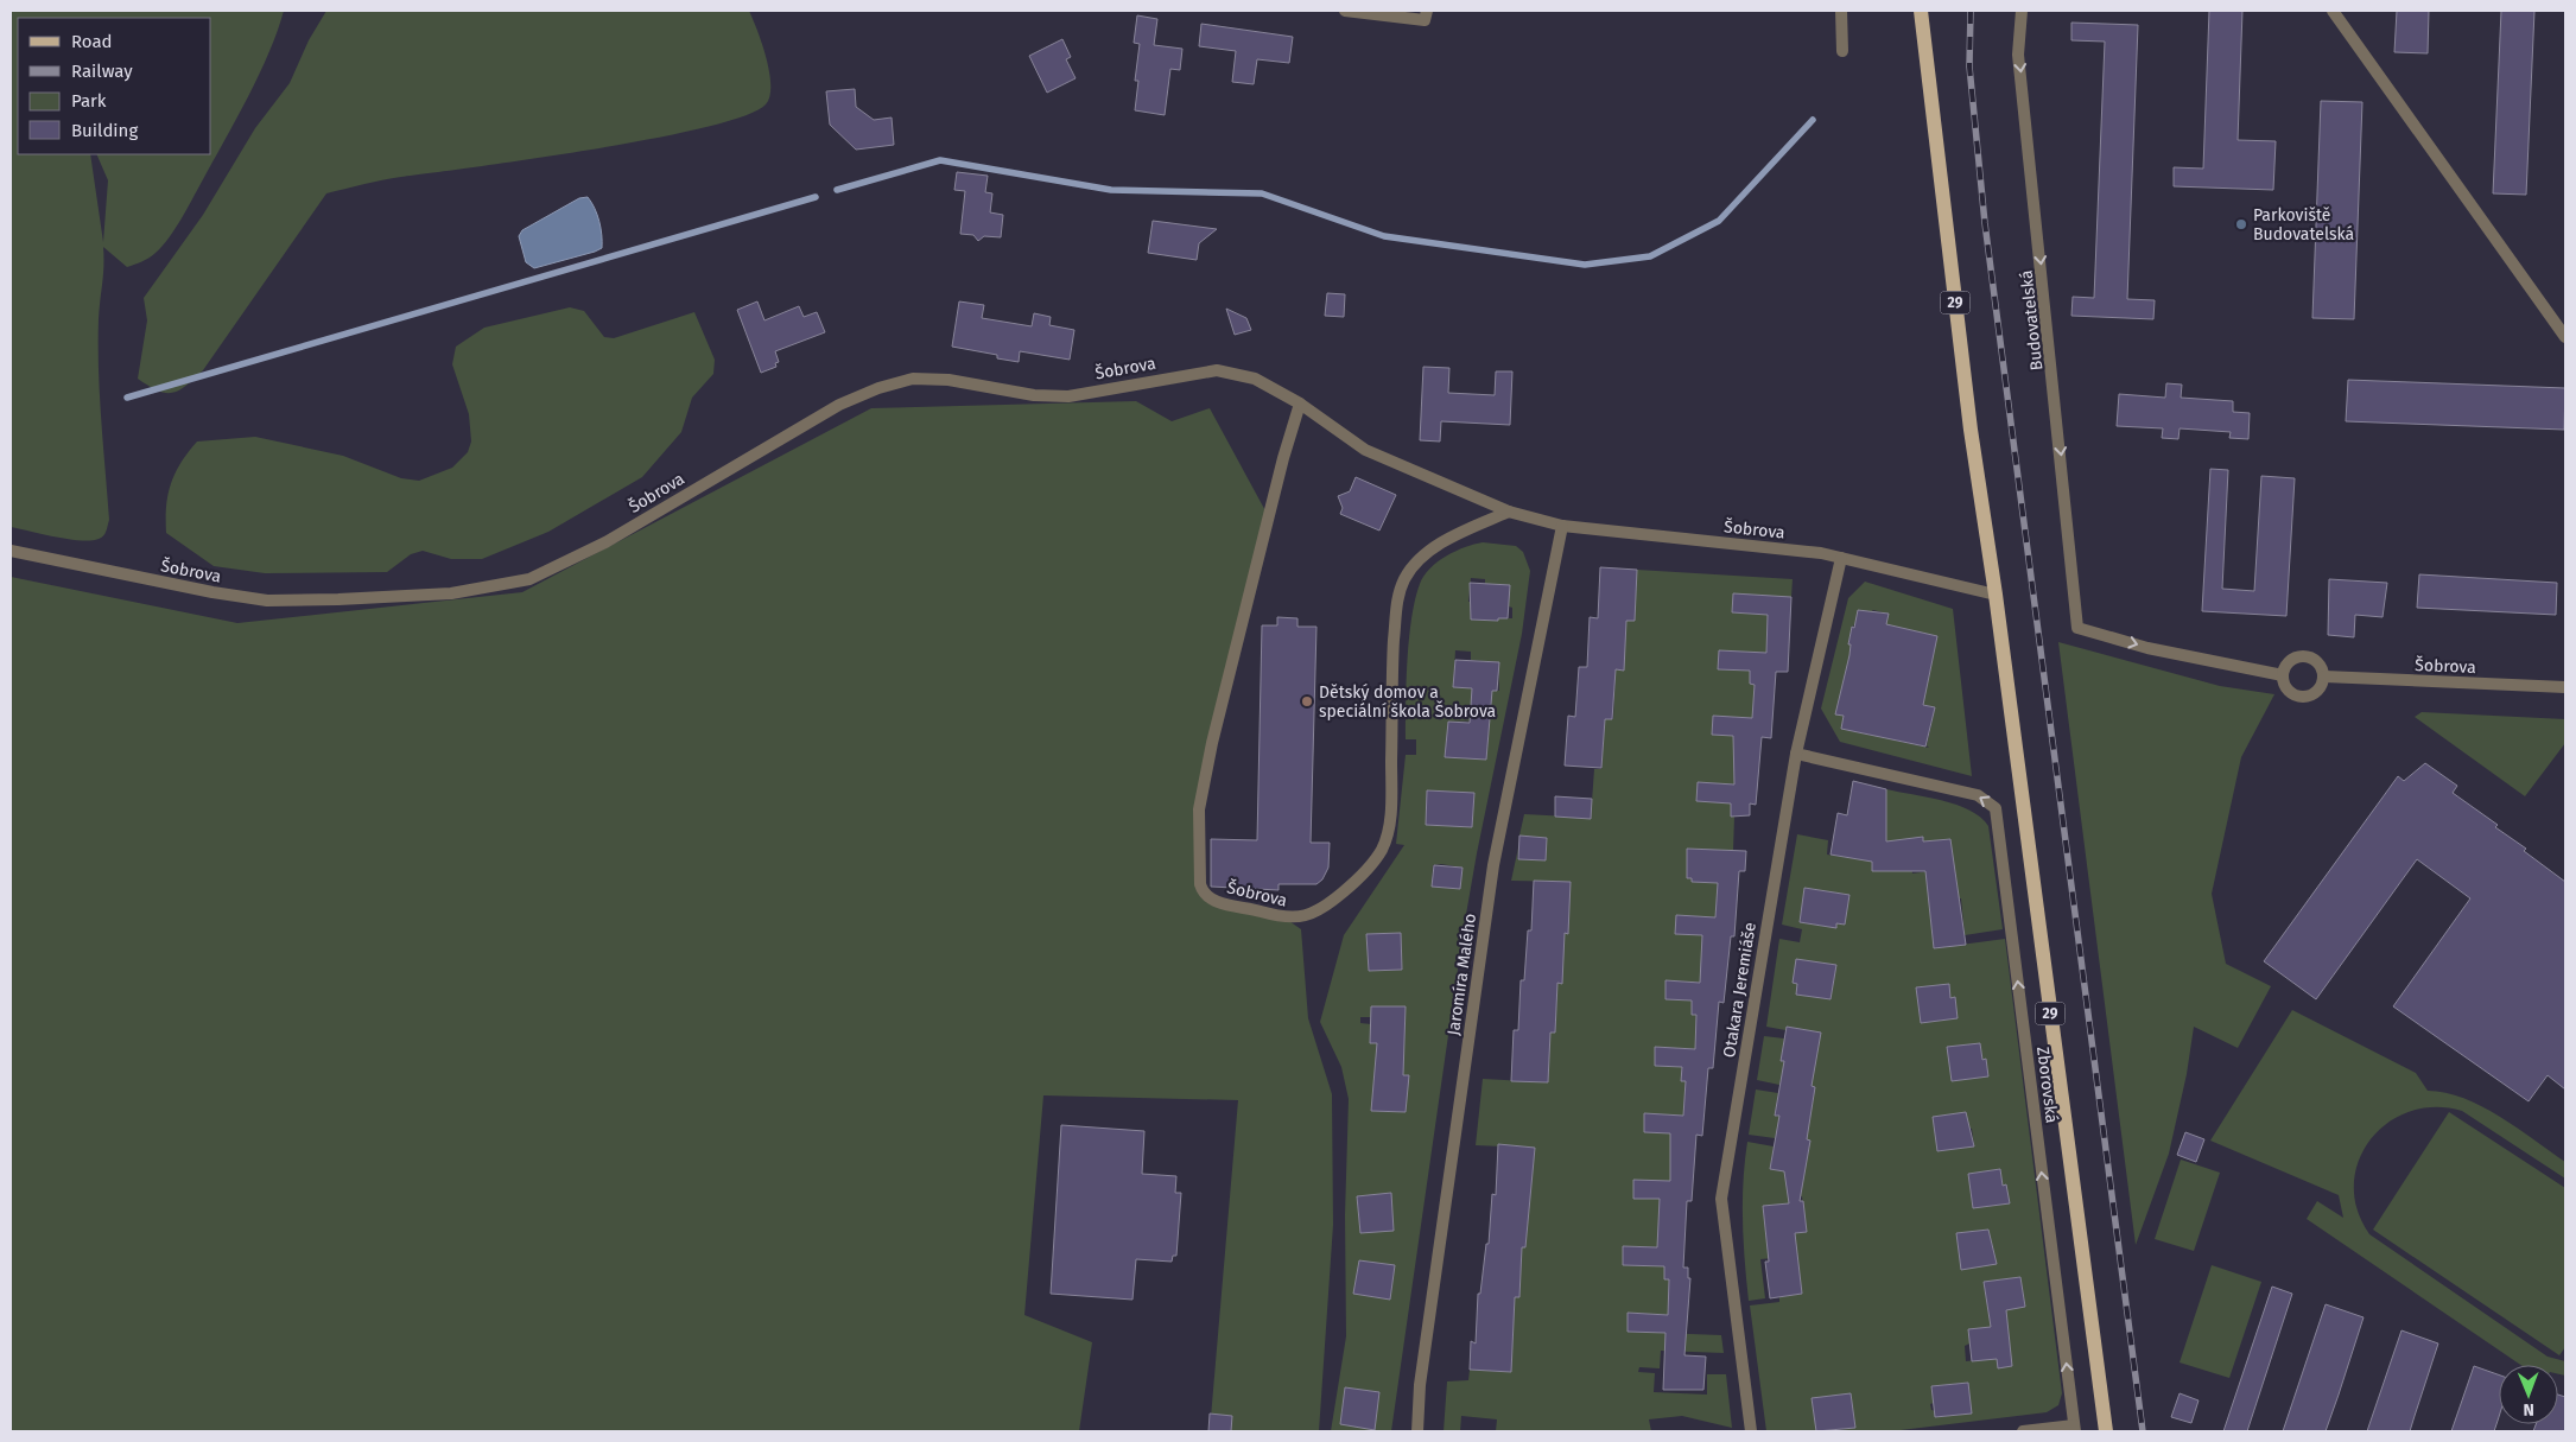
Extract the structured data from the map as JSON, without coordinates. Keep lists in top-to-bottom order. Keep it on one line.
{"streets":{"main road":["29"],"street":["Budovatelská","Šobrova","Jaromíra Malého","Otakara Jeremiáše","Zborovská"]},"crossings":[["29","Šobrova"],["Budovatelská","Šobrova"],["Šobrova","Jaromíra Malého"],["Šobrova","Otakara Jeremiáše"],["Otakara Jeremiáše","Zborovská"]],"one_way":["Budovatelská","Zborovská"],"places":["Parkoviště Budovatelská","Dětský domov a speciální škola Šobrova"],"legend":["Road","Railway","Park","Building"],"north":"bottom"}
